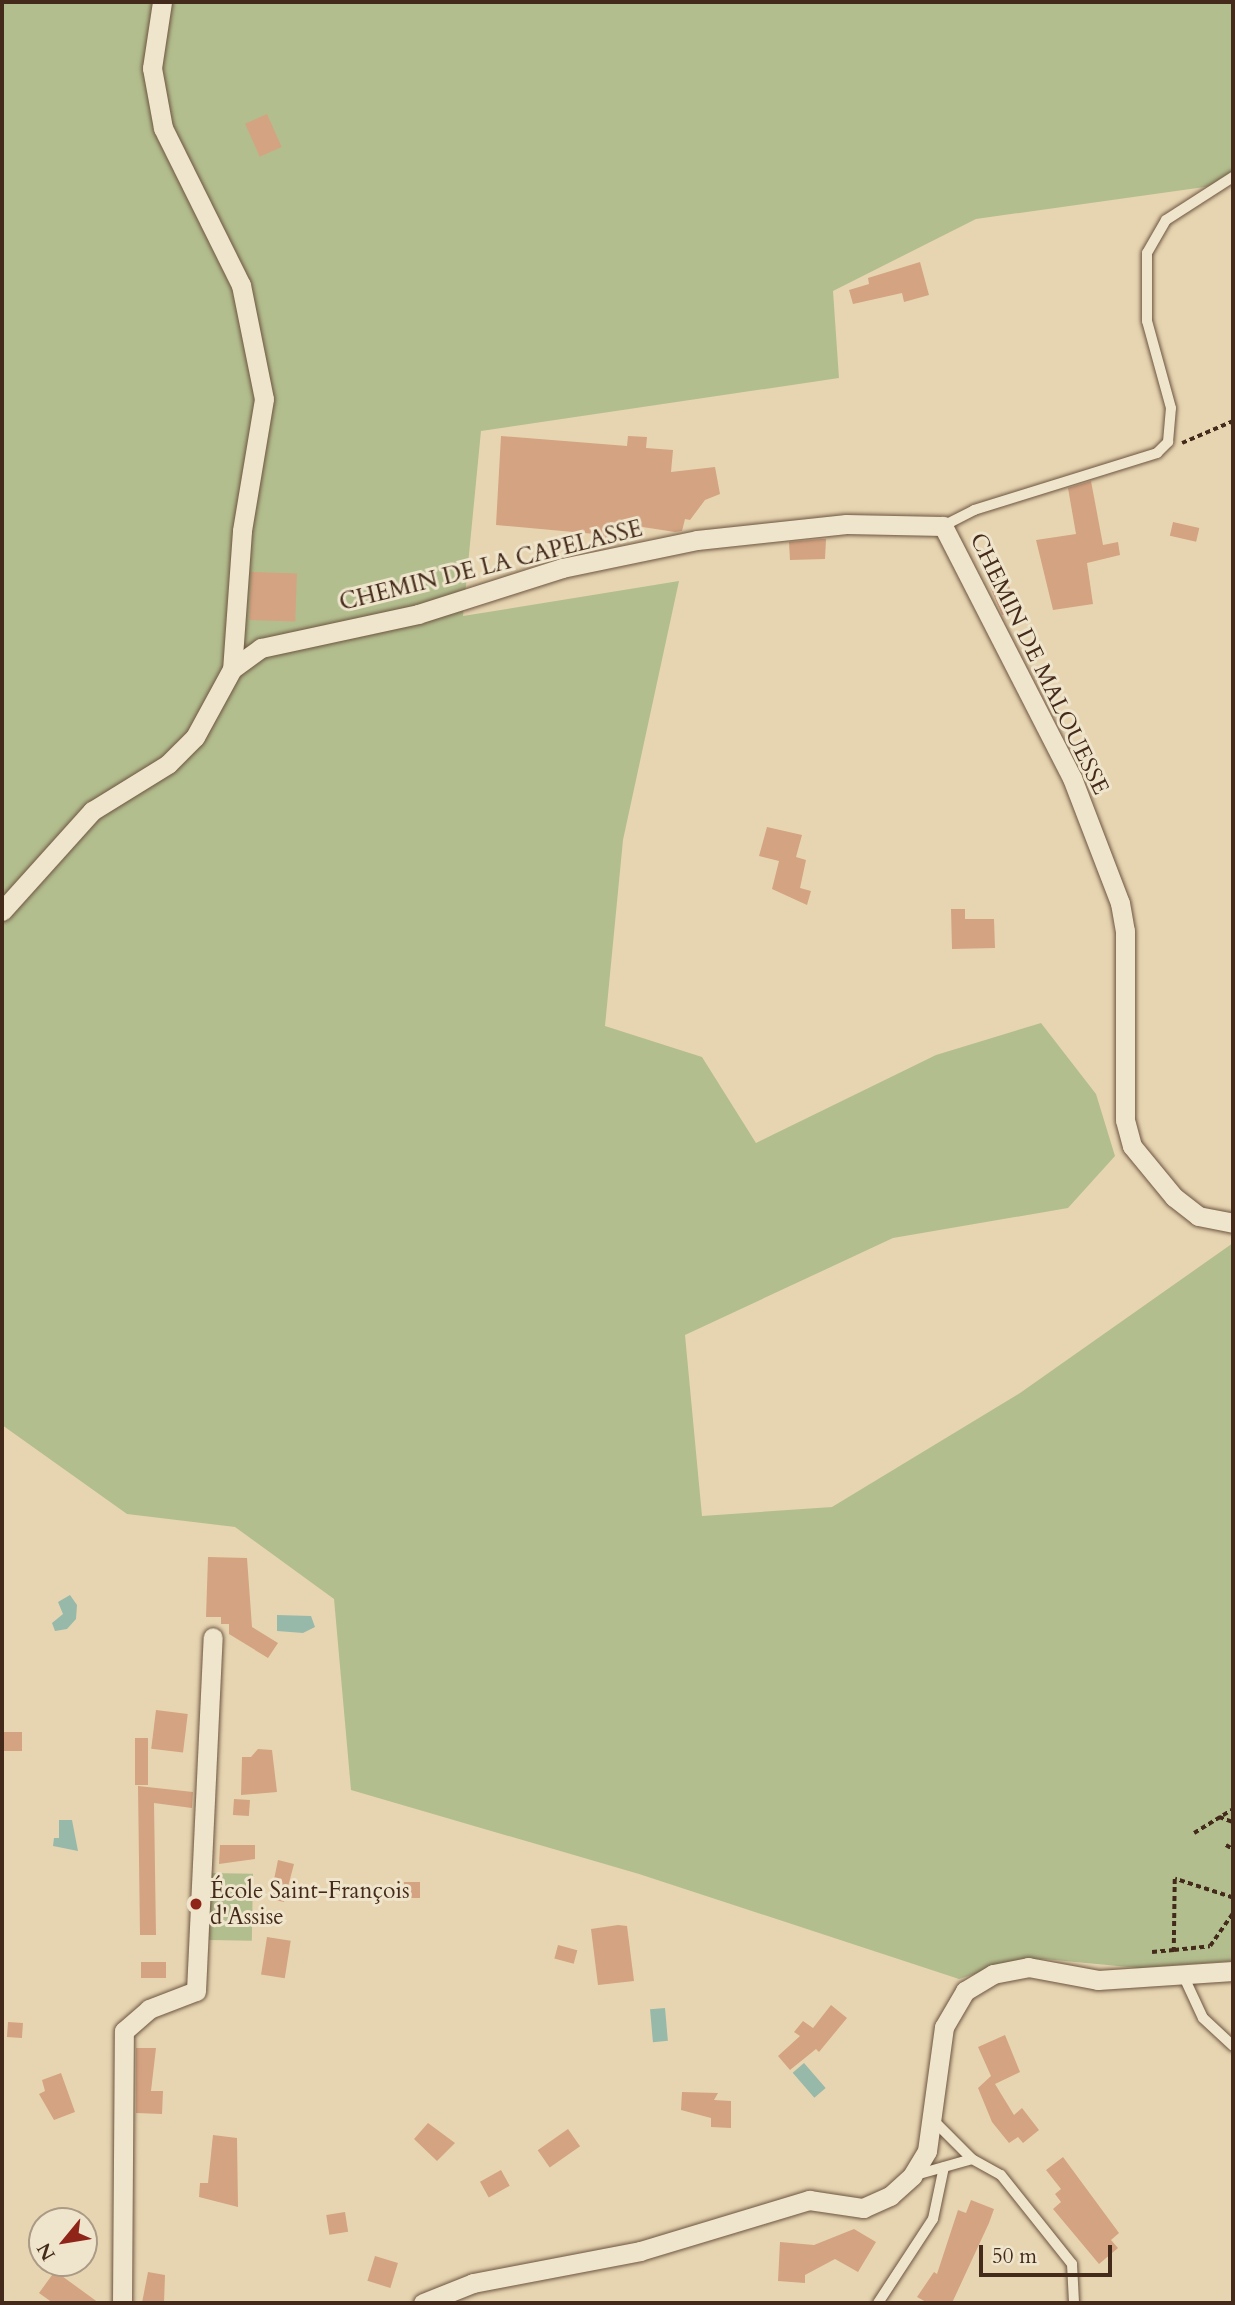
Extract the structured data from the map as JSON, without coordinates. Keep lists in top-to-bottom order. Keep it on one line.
{"streets":{"street":["CHEMIN DE LA CAPELASSE","CHEMIN DE MALOUESSE"]},"crossings":[["CHEMIN DE LA CAPELASSE","CHEMIN DE MALOUESSE"]],"places":["École Saint-François d'Assise"],"scale_bar":"50 m","north":"bottom left"}
